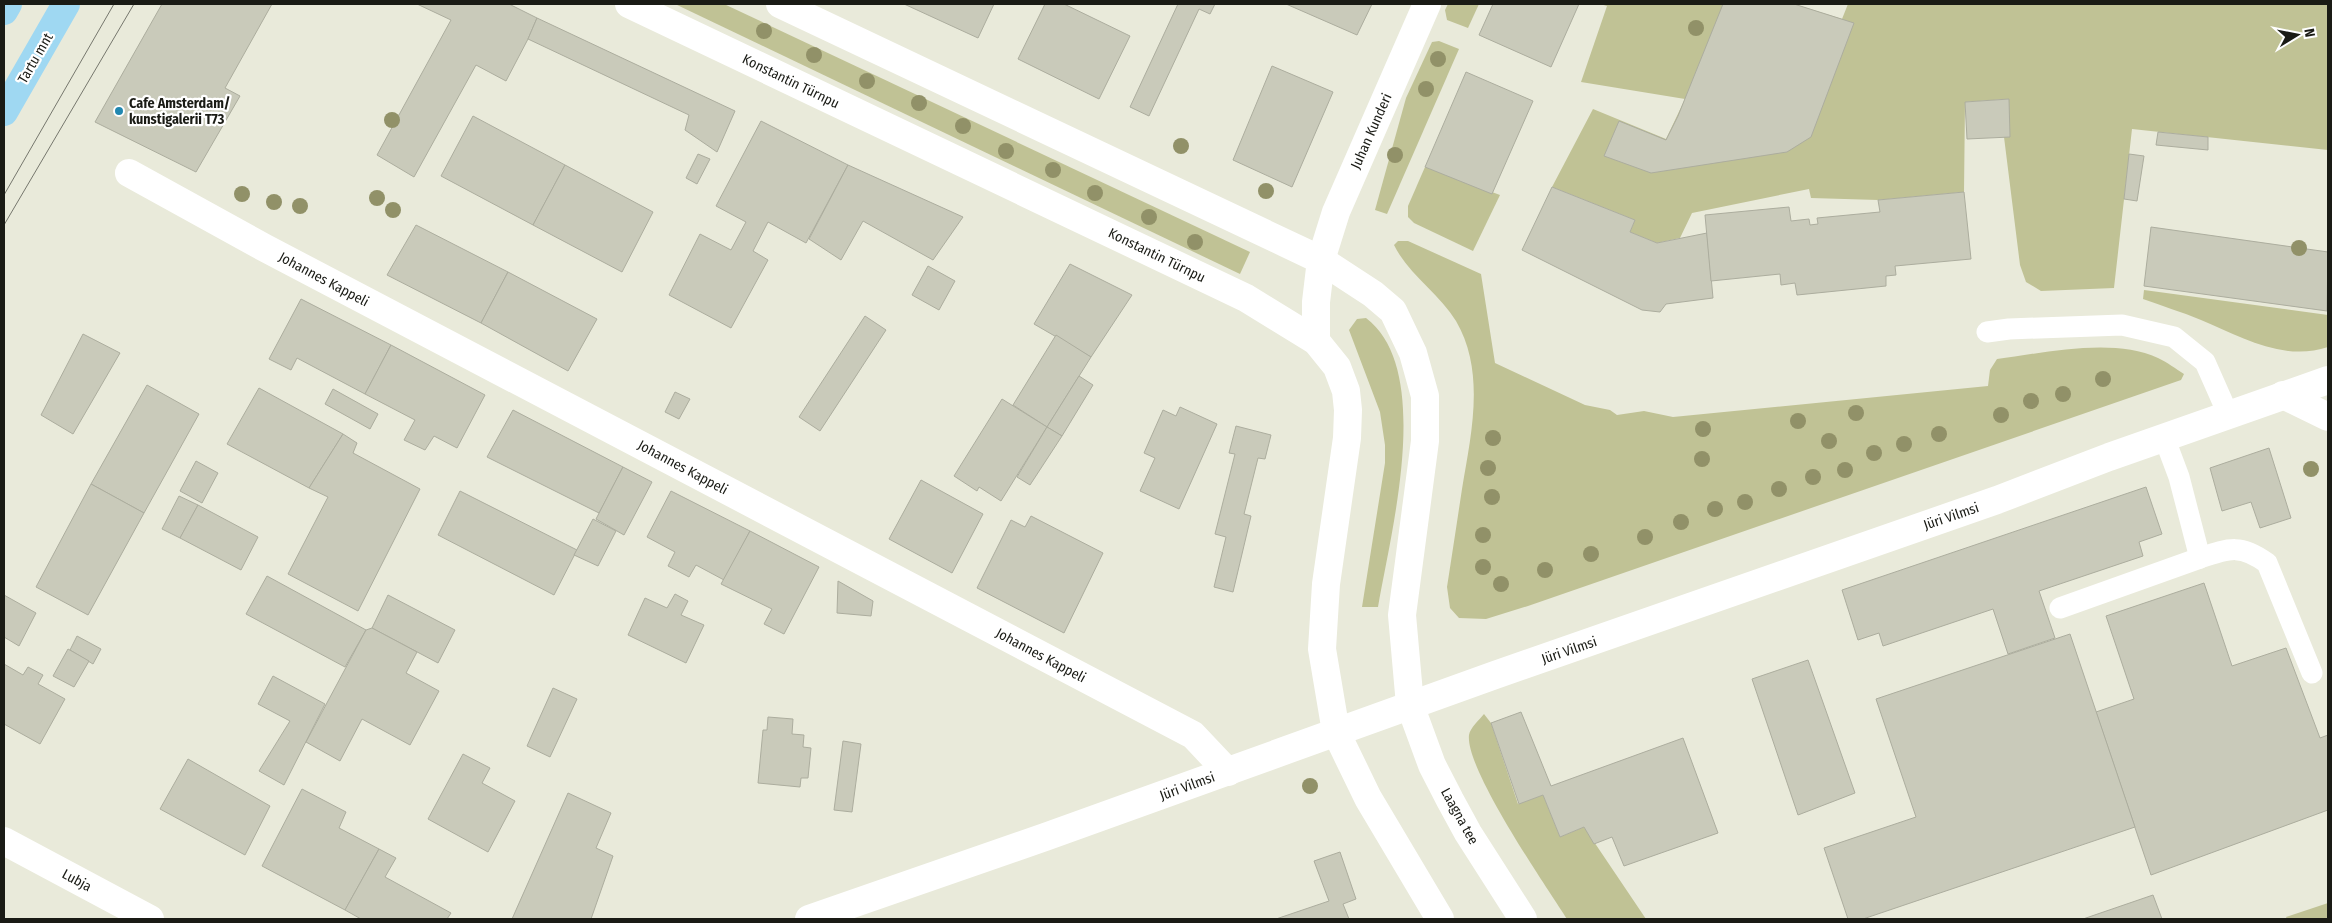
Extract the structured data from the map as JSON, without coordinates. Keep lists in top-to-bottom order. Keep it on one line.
{"streets":{"main road":["Tartu mnt"],"street":["Konstantin Türnpu","Juhan Kunderi","Johannes Kappeli","Jüri Vilmsi","Laagna tee","Lubja"]},"crossings":[["Konstantin Türnpu","Juhan Kunderi"],["Konstantin Türnpu","Jüri Vilmsi"],["Johannes Kappeli","Jüri Vilmsi"],["Jüri Vilmsi","Laagna tee"]],"places":["Cafe Amsterdam/ kunstigalerii T73"],"north":"right"}
